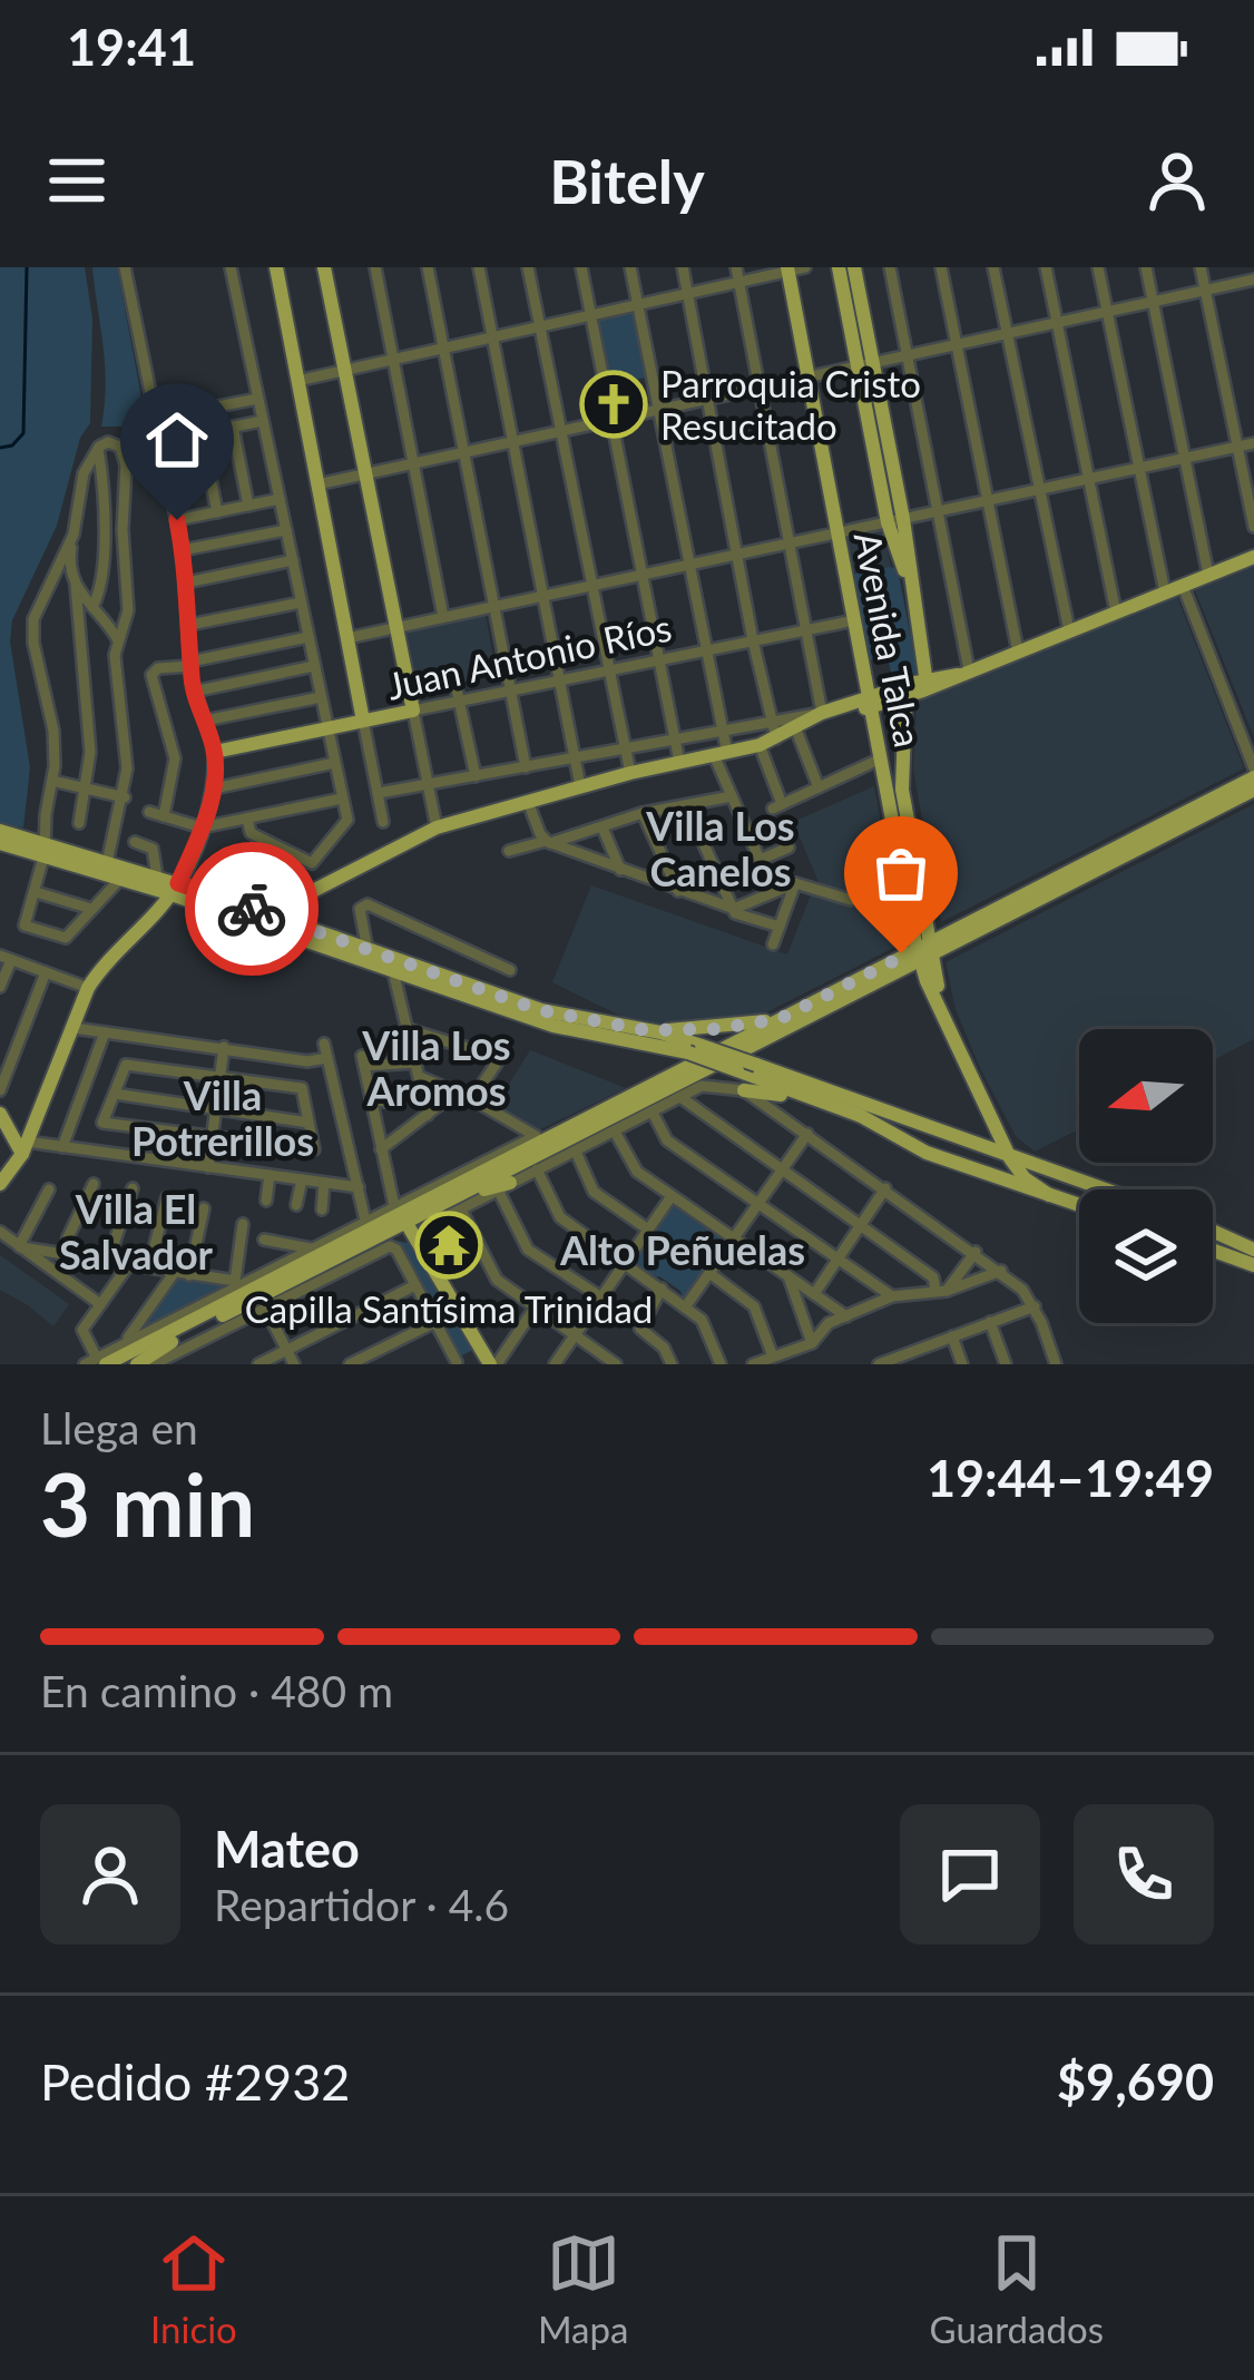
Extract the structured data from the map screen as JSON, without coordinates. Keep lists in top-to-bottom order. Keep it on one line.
{"streets":{"main road":["Avenida Talca","Juan Antonio Ríos"]},"crossings":[["Avenida Talca","Juan Antonio Ríos"]],"districts":["Villa Los Canelos","Villa Los Aromos","Villa Potrerillos","Villa El Salvador","Alto Peñuelas"],"places":{"church":["Parroquia Cristo Resucitado"],"temple":["Capilla Santísima Trinidad"]},"north":"left","page":{"status":"19:41","header":"Bitely","heading":["3 min","Llega en","19:44–19:49"],"panel":["Mateo","Repartidor · 4.6","Pedido #2932","$9,690"],"bar":"En camino · 480 m","tabs":["Inicio","Mapa","Guardados"]}}
